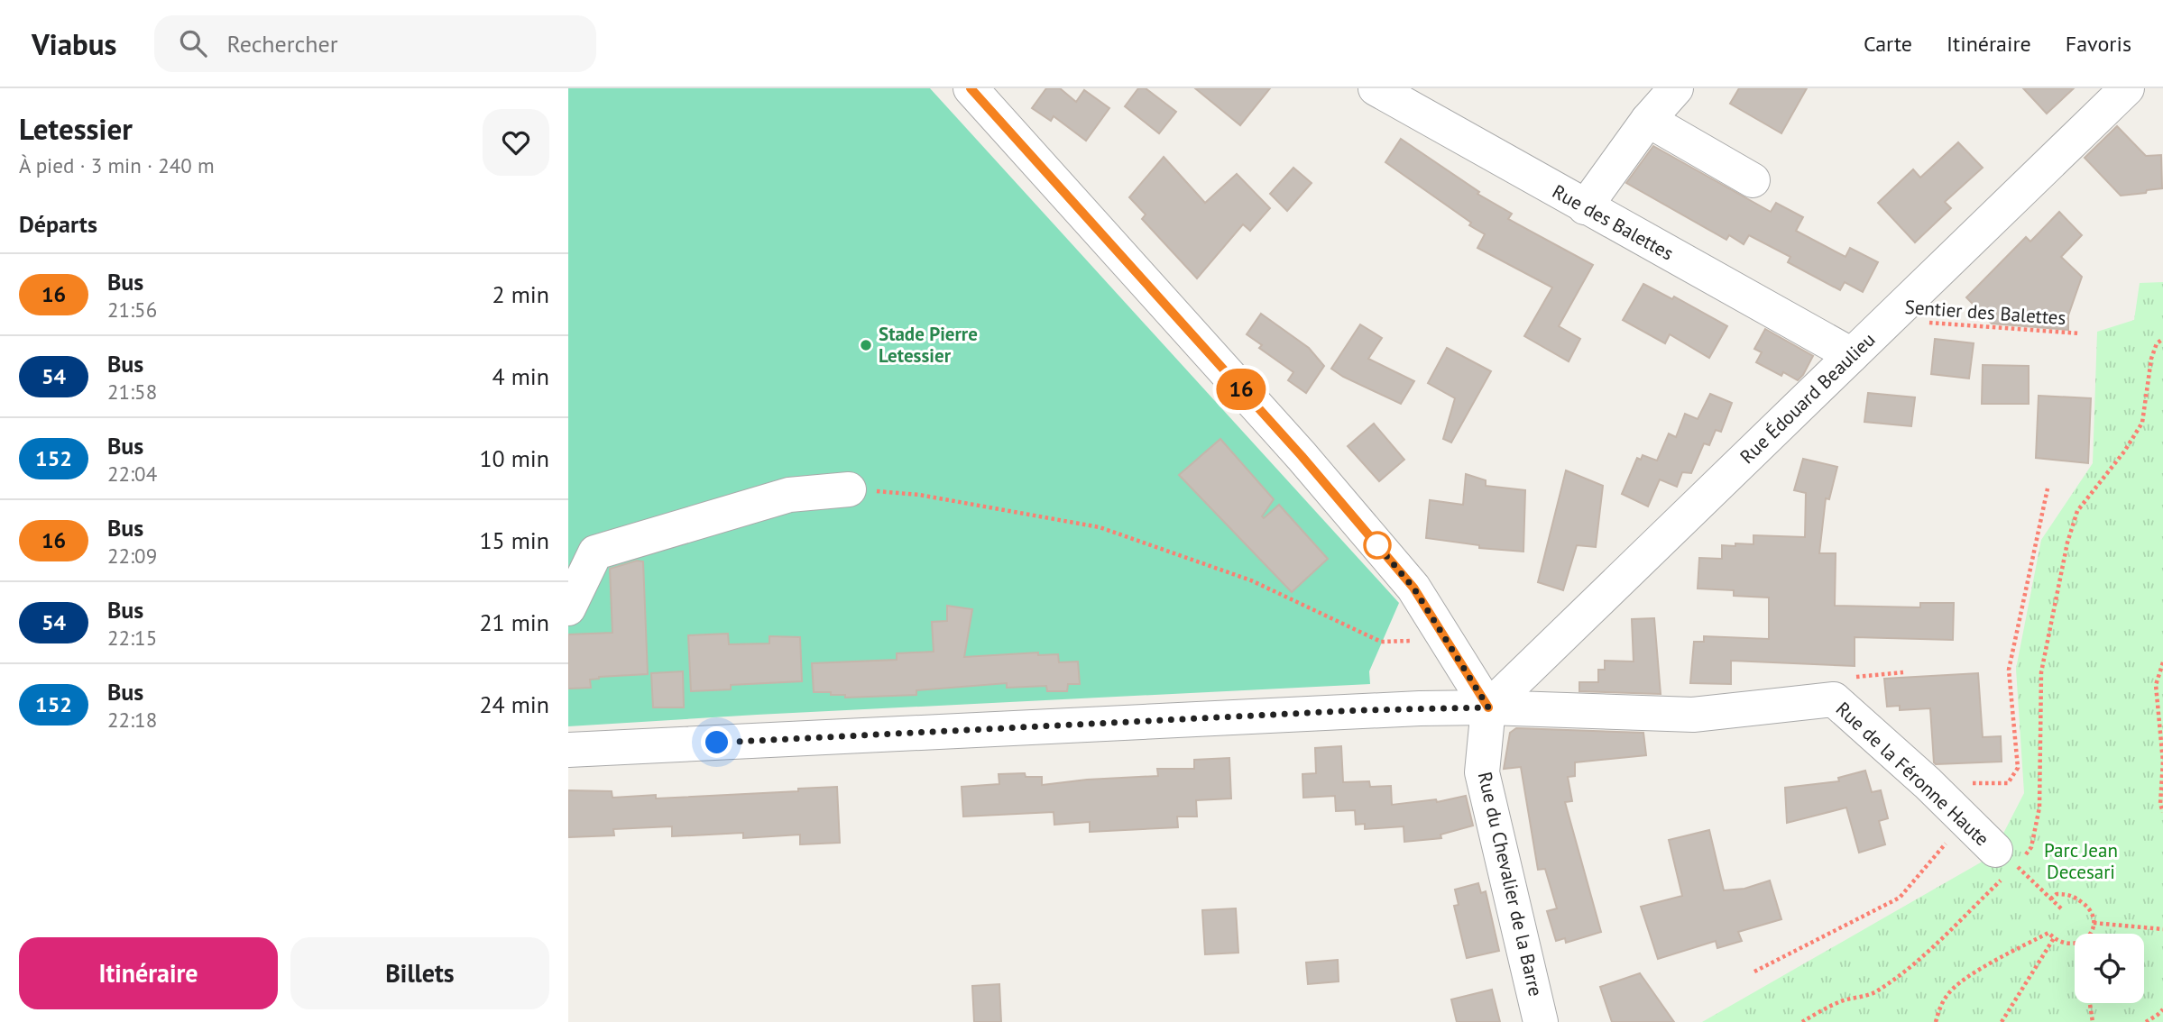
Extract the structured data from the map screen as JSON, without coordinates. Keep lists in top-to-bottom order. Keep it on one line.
{"streets":{"street":["Rue des Balettes","Rue Édouard Beaulieu","Rue de la Féronne Haute","Rue du Chevalier de la Barre"],"path":["Sentier des Balettes"]},"crossings":[["Rue des Balettes","Rue Édouard Beaulieu"],["Sentier des Balettes","Rue Édouard Beaulieu"],["Rue Édouard Beaulieu","Rue de la Féronne Haute"],["Rue Édouard Beaulieu","Rue du Chevalier de la Barre"],["Rue de la Féronne Haute","Rue du Chevalier de la Barre"]],"parks":["Parc Jean Decesari"],"places":["Stade Pierre Letessier"],"lines":["bus line 16"],"page":{"header":"Viabus","search":"Rechercher","nav":["Carte","Itinéraire","Favoris"],"heading":[["Letessier","À pied · 3 min · 240 m"],"Départs"],"on_map":"16","list":[{"mark":"16","name":"Bus","note":"21:56","value":"2 min"},{"mark":"54","name":"Bus","note":"21:58","value":"4 min"},{"mark":"152","name":"Bus","note":"22:04","value":"10 min"},{"mark":"16","name":"Bus","note":"22:09","value":"15 min"},{"mark":"54","name":"Bus","note":"22:15","value":"21 min"},{"mark":"152","name":"Bus","note":"22:18","value":"24 min"}],"buttons":["Itinéraire","Billets"]}}
